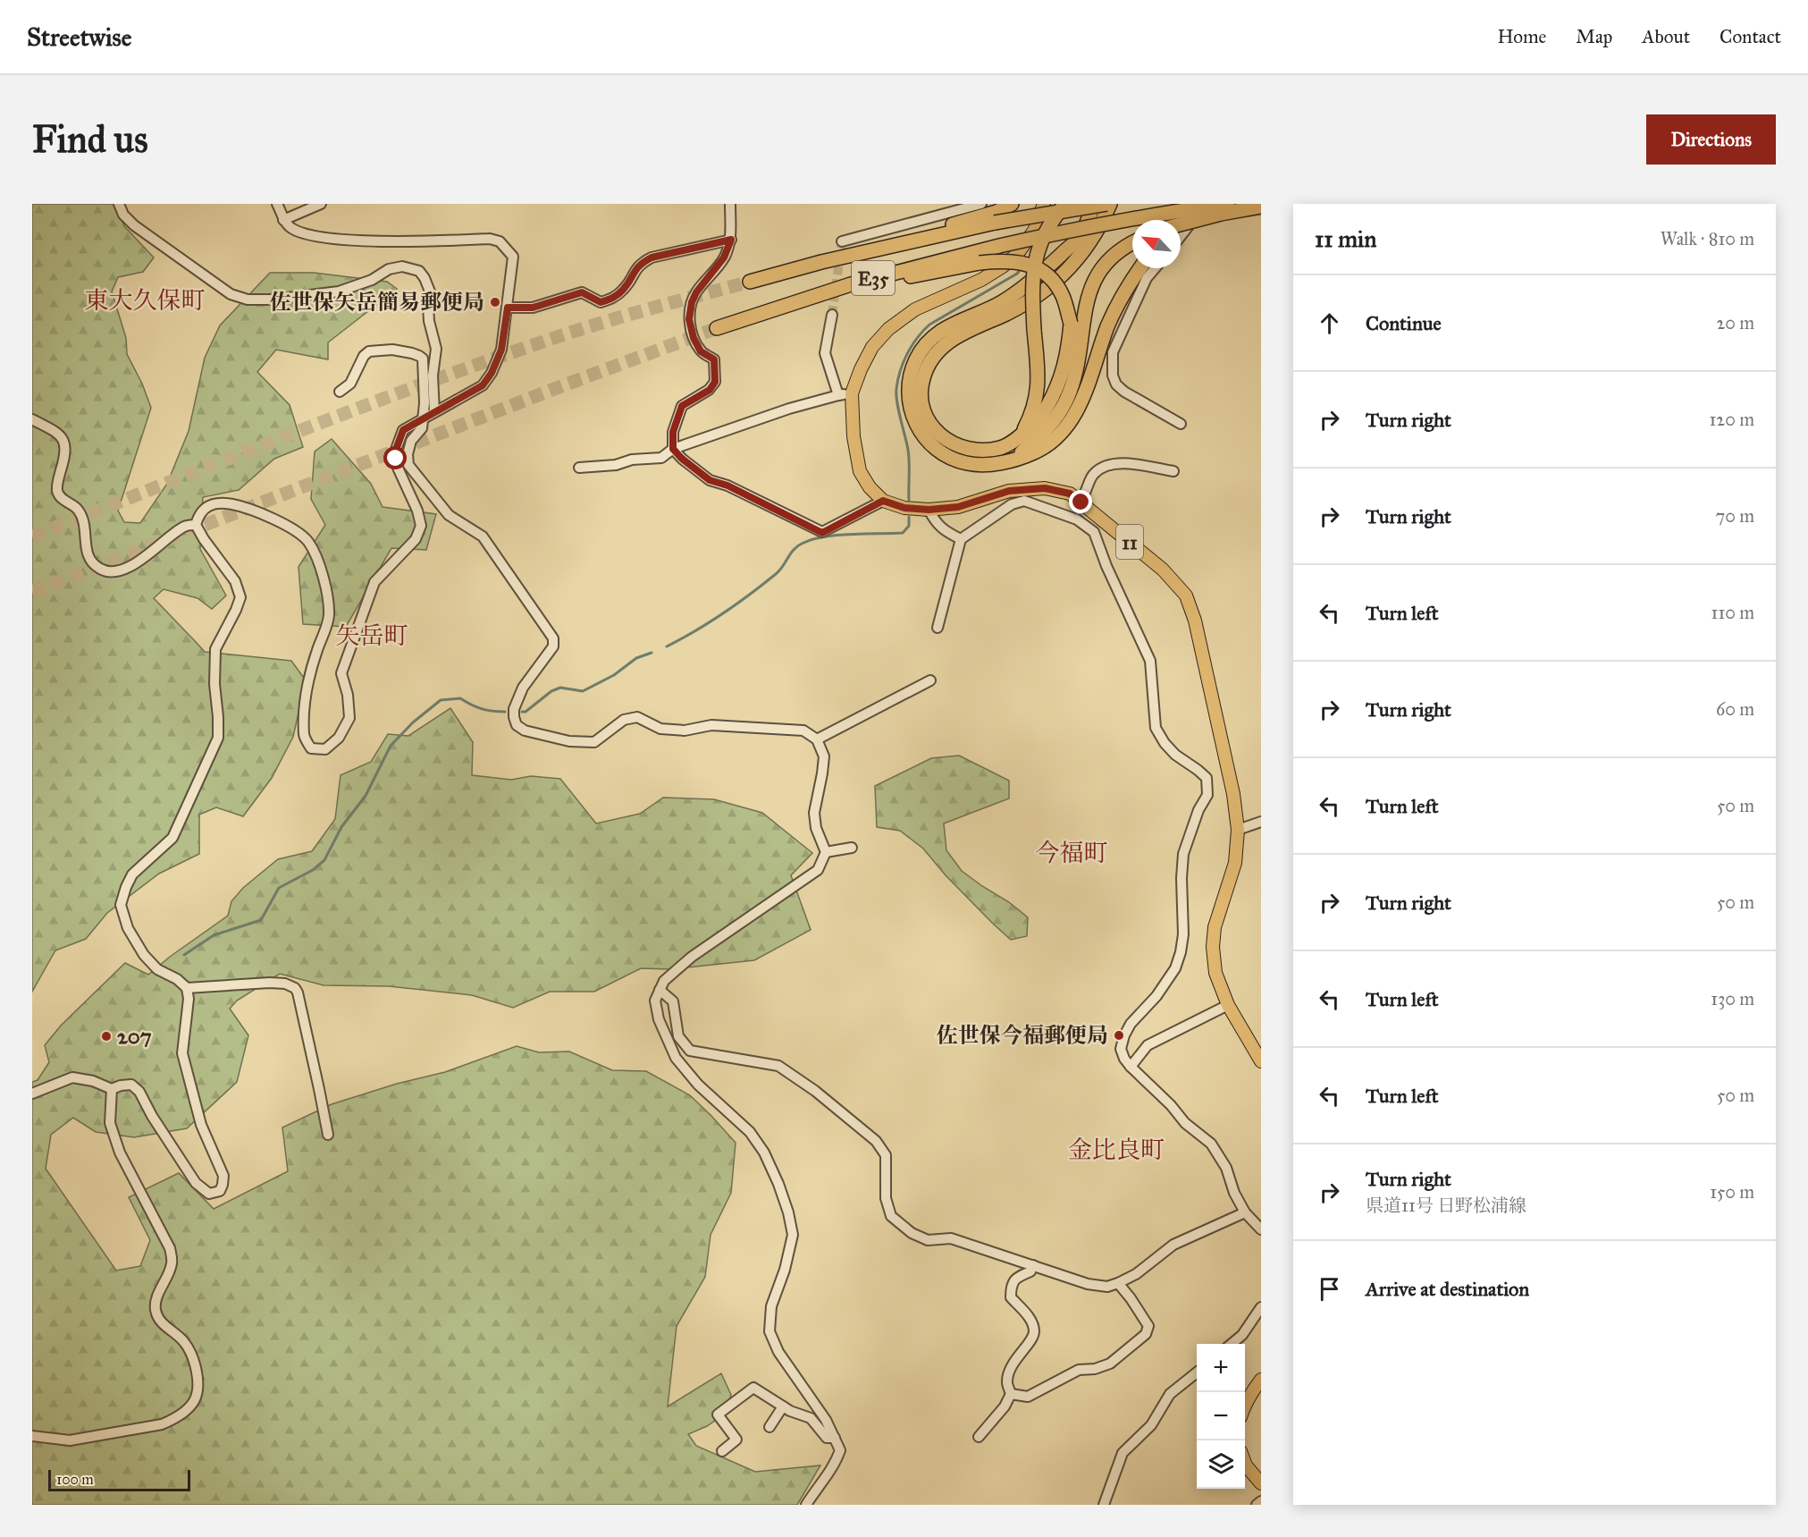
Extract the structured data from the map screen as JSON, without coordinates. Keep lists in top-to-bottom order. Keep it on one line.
{"streets":{"highway":["E35"],"main road":["11"]},"districts":["東大久保町","矢岳町","今福町","金比良町"],"places":["佐世保矢岳簡易郵便局","佐世保今福郵便局","207"],"scale_bar":"100 m","north":"top left","page":{"header":"Streetwise","nav":["Home","Map","About","Contact"],"buttons":"Directions","title":"Find us","heading":["11 min","Walk · 810 m"],"list":[["Continue","20 m"],["Turn right","120 m"],["Turn right","70 m"],["Turn left","110 m"],["Turn right","60 m"],["Turn left","50 m"],["Turn right","50 m"],["Turn left","130 m"],["Turn left","50 m"],["Turn right","県道11号 日野松浦線","150 m"],"Arrive at destination"],"map_buttons":["+","−"],"scale":"100 m"}}
